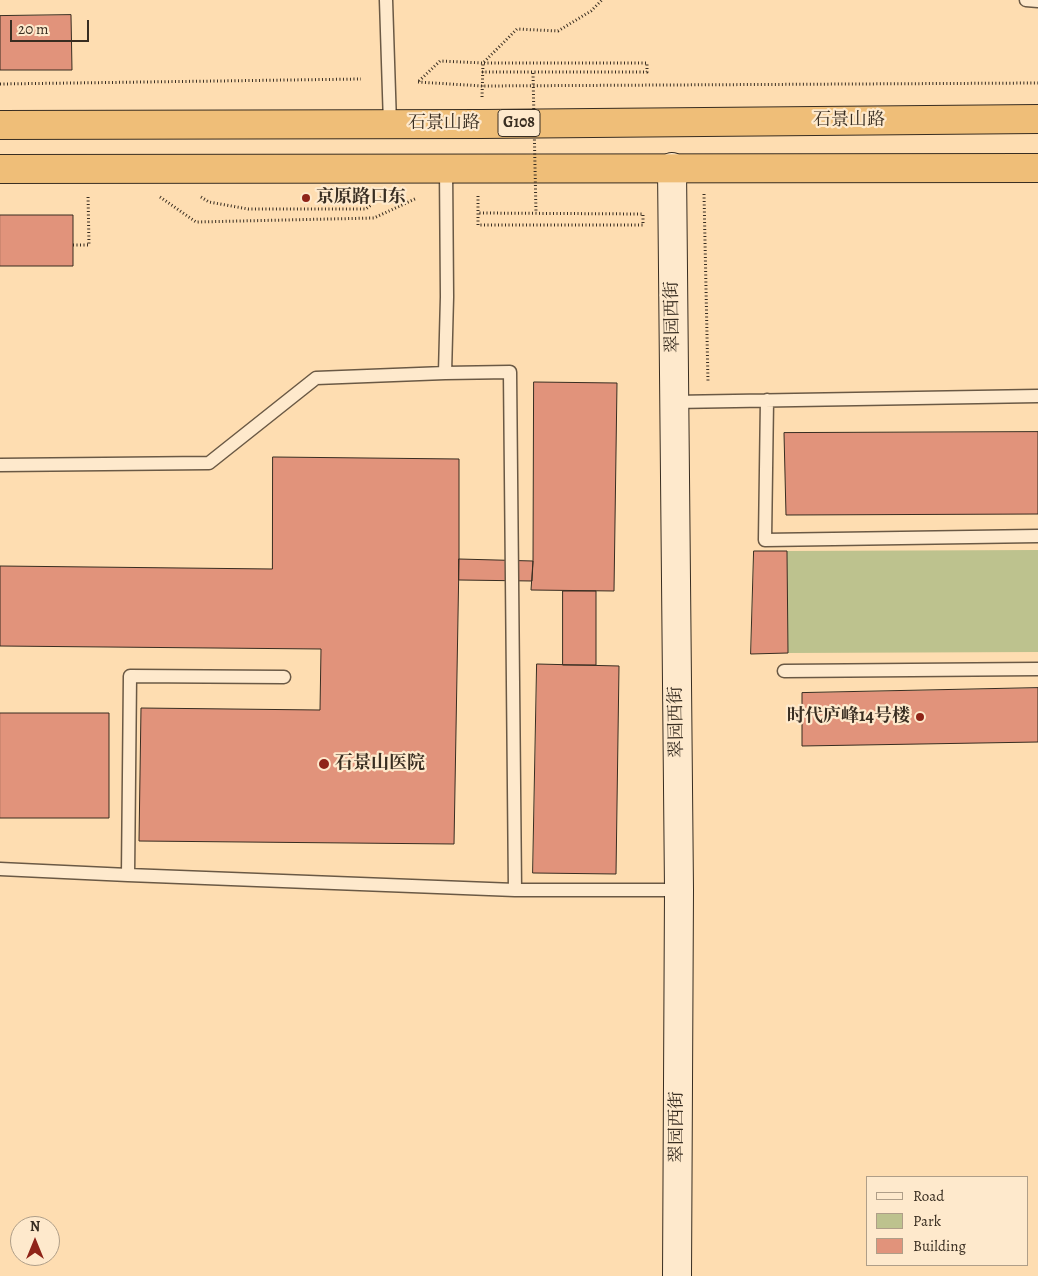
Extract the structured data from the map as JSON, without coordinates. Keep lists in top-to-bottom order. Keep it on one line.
{"streets":{"highway":["石景山路","G108"],"street":["翠园西街"]},"places":["京原路口东","时代庐峰14号楼","石景山医院"],"legend":["Road","Park","Building"],"scale_bar":"20 m","north":"top"}
